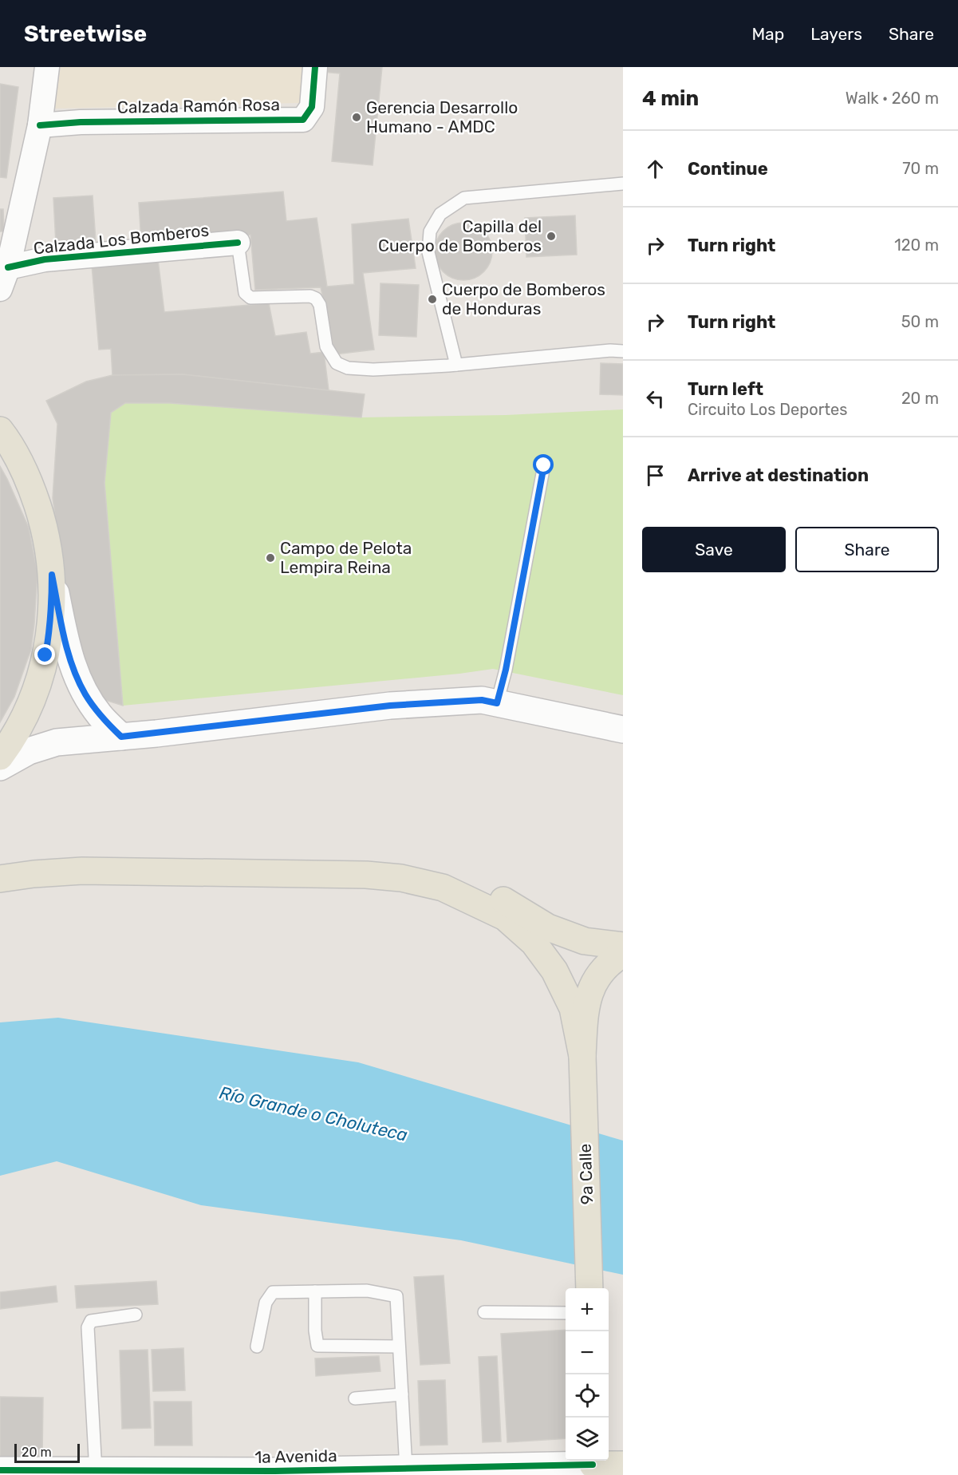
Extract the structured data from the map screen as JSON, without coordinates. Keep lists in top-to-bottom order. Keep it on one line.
{"streets":{"main road":["9a Calle","1a Avenida"],"street":["Calzada Ramón Rosa","Calzada Los Bomberos"]},"water":["Río Grande o Choluteca"],"places":["Gerencia Desarrollo Humano - AMDC","Capilla del Cuerpo de Bomberos","Cuerpo de Bomberos de Honduras","Campo de Pelota Lempira Reina"],"scale_bar":"20 m","page":{"header":"Streetwise","nav":["Map","Layers","Share"],"heading":["4 min","Walk · 260 m"],"list":[["Continue","70 m"],["Turn right","120 m"],["Turn right","50 m"],["Turn left","Circuito Los Deportes","20 m"],"Arrive at destination"],"buttons":["Save","Share"],"map_buttons":["+","−"],"scale":"20 m"}}
